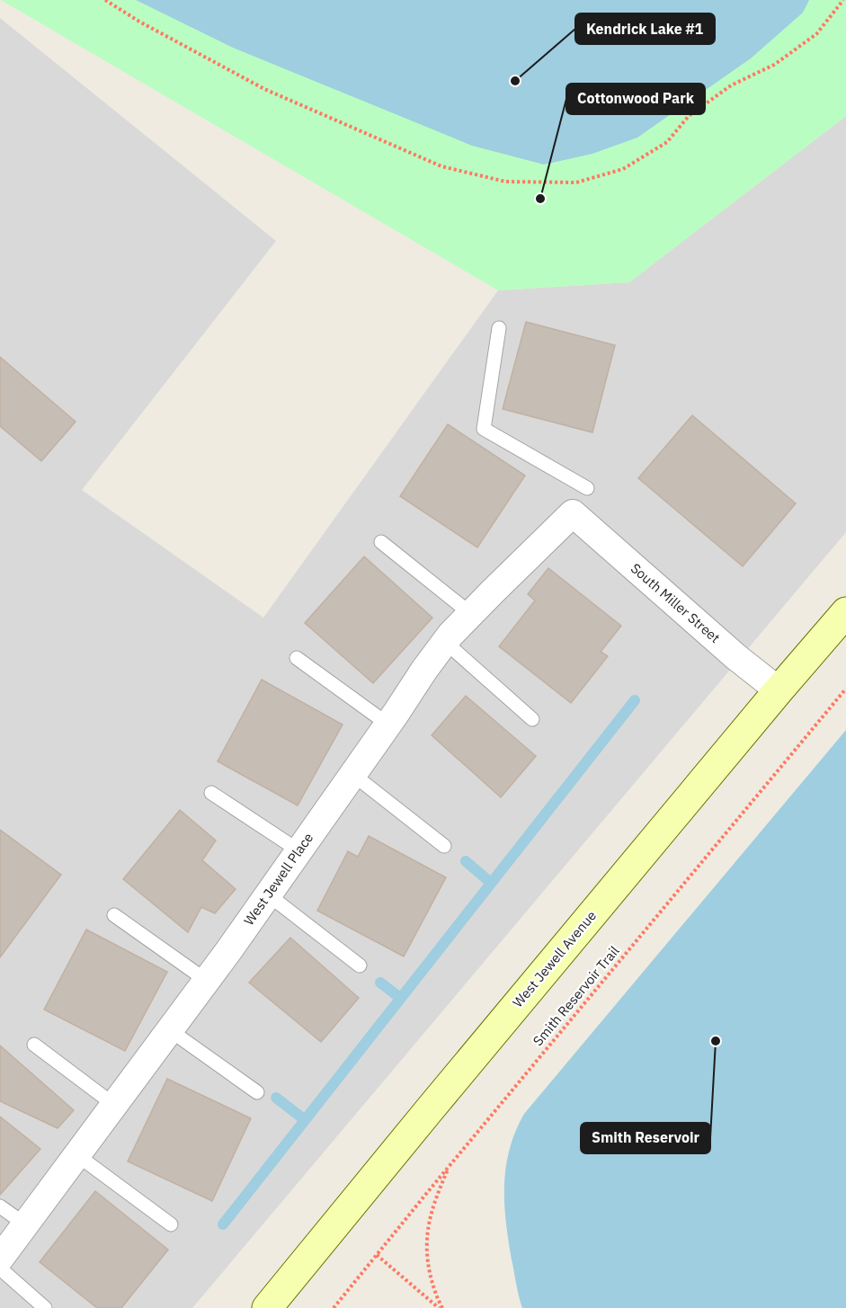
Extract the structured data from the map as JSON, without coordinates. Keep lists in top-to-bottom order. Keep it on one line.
{"streets":{"main road":["West Jewell Avenue"],"street":["South Miller Street","West Jewell Place"],"path":["Smith Reservoir Trail"]},"crossings":[["South Miller Street","West Jewell Place"],["South Miller Street","West Jewell Avenue"]],"places":["Kendrick Lake #1","Cottonwood Park","Smith Reservoir"]}
